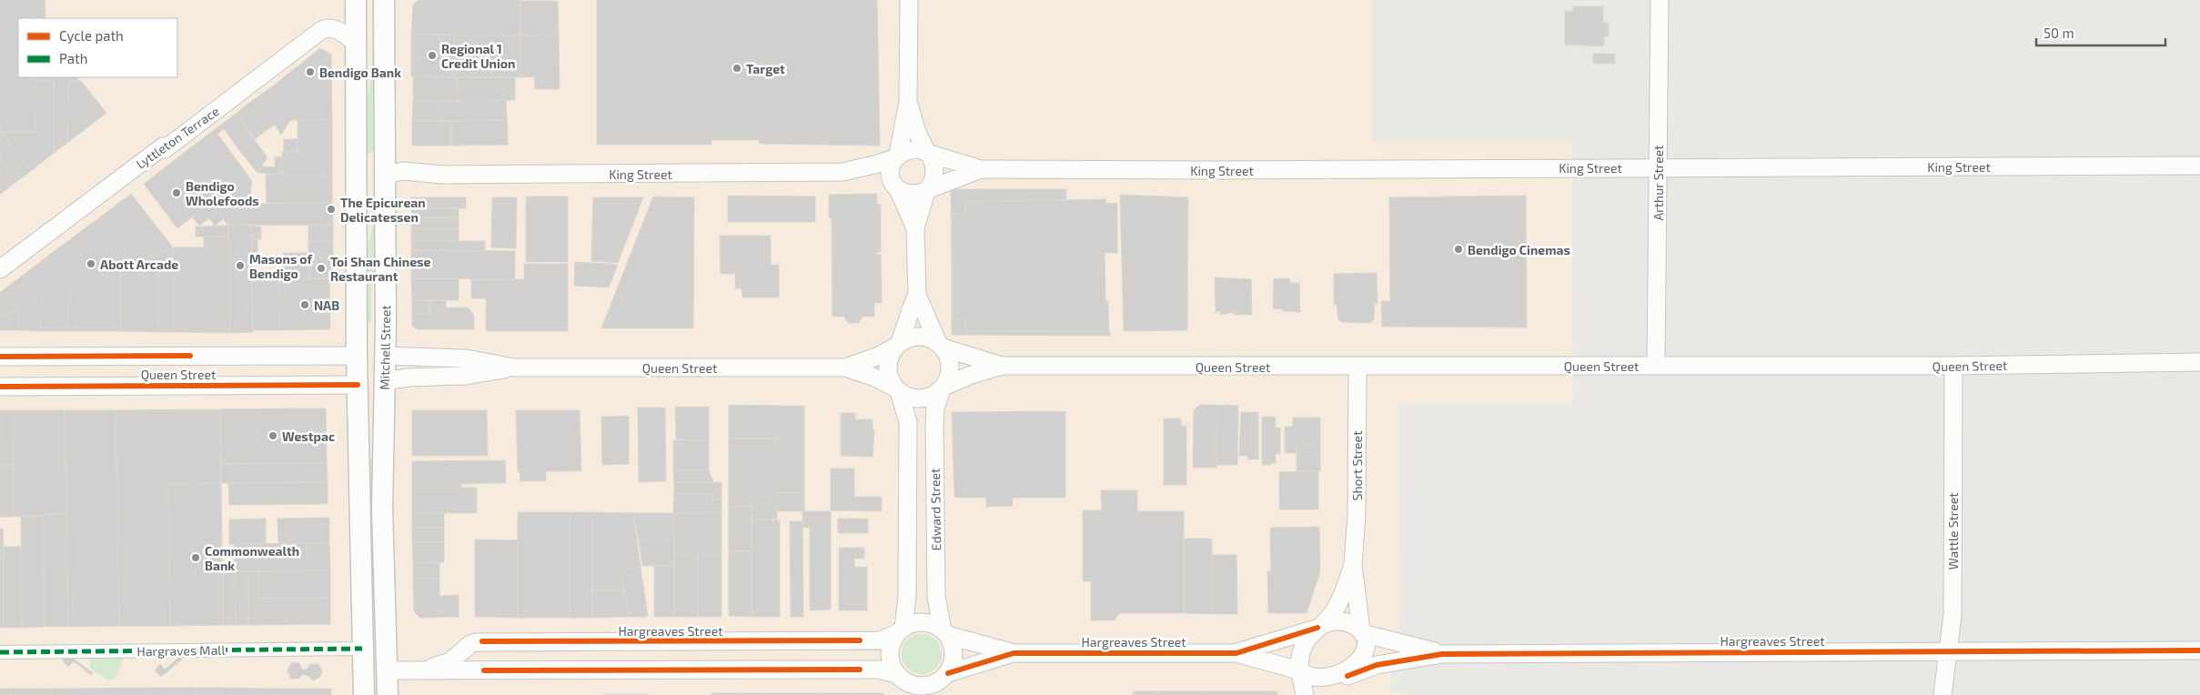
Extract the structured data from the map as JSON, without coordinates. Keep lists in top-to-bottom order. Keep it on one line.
{"streets":{"street":["Lyttleton Terrace","King Street","Arthur Street","Mitchell Street","Queen Street","Short Street","Edward Street","Wattle Street","Hargreaves Street","Hargraves Mall"]},"crossings":[["King Street","Arthur Street"],["King Street","Mitchell Street"],["Arthur Street","Queen Street"],["Mitchell Street","Queen Street"],["Queen Street","Short Street"],["Queen Street","Edward Street"],["Queen Street","Wattle Street"],["Short Street","Hargreaves Street"],["Edward Street","Hargreaves Street"],["Wattle Street","Hargreaves Street"]],"places":["Regional 1 Credit Union","Target","Bendigo Bank","Bendigo Wholefoods","The Epicurean Delicatessen","Bendigo Cinemas","Abott Arcade","Masons of Bendigo","Toi Shan Chinese Restaurant","NAB","Westpac","Commonwealth Bank"],"legend":["Cycle path","Path"],"scale_bar":"50 m"}
